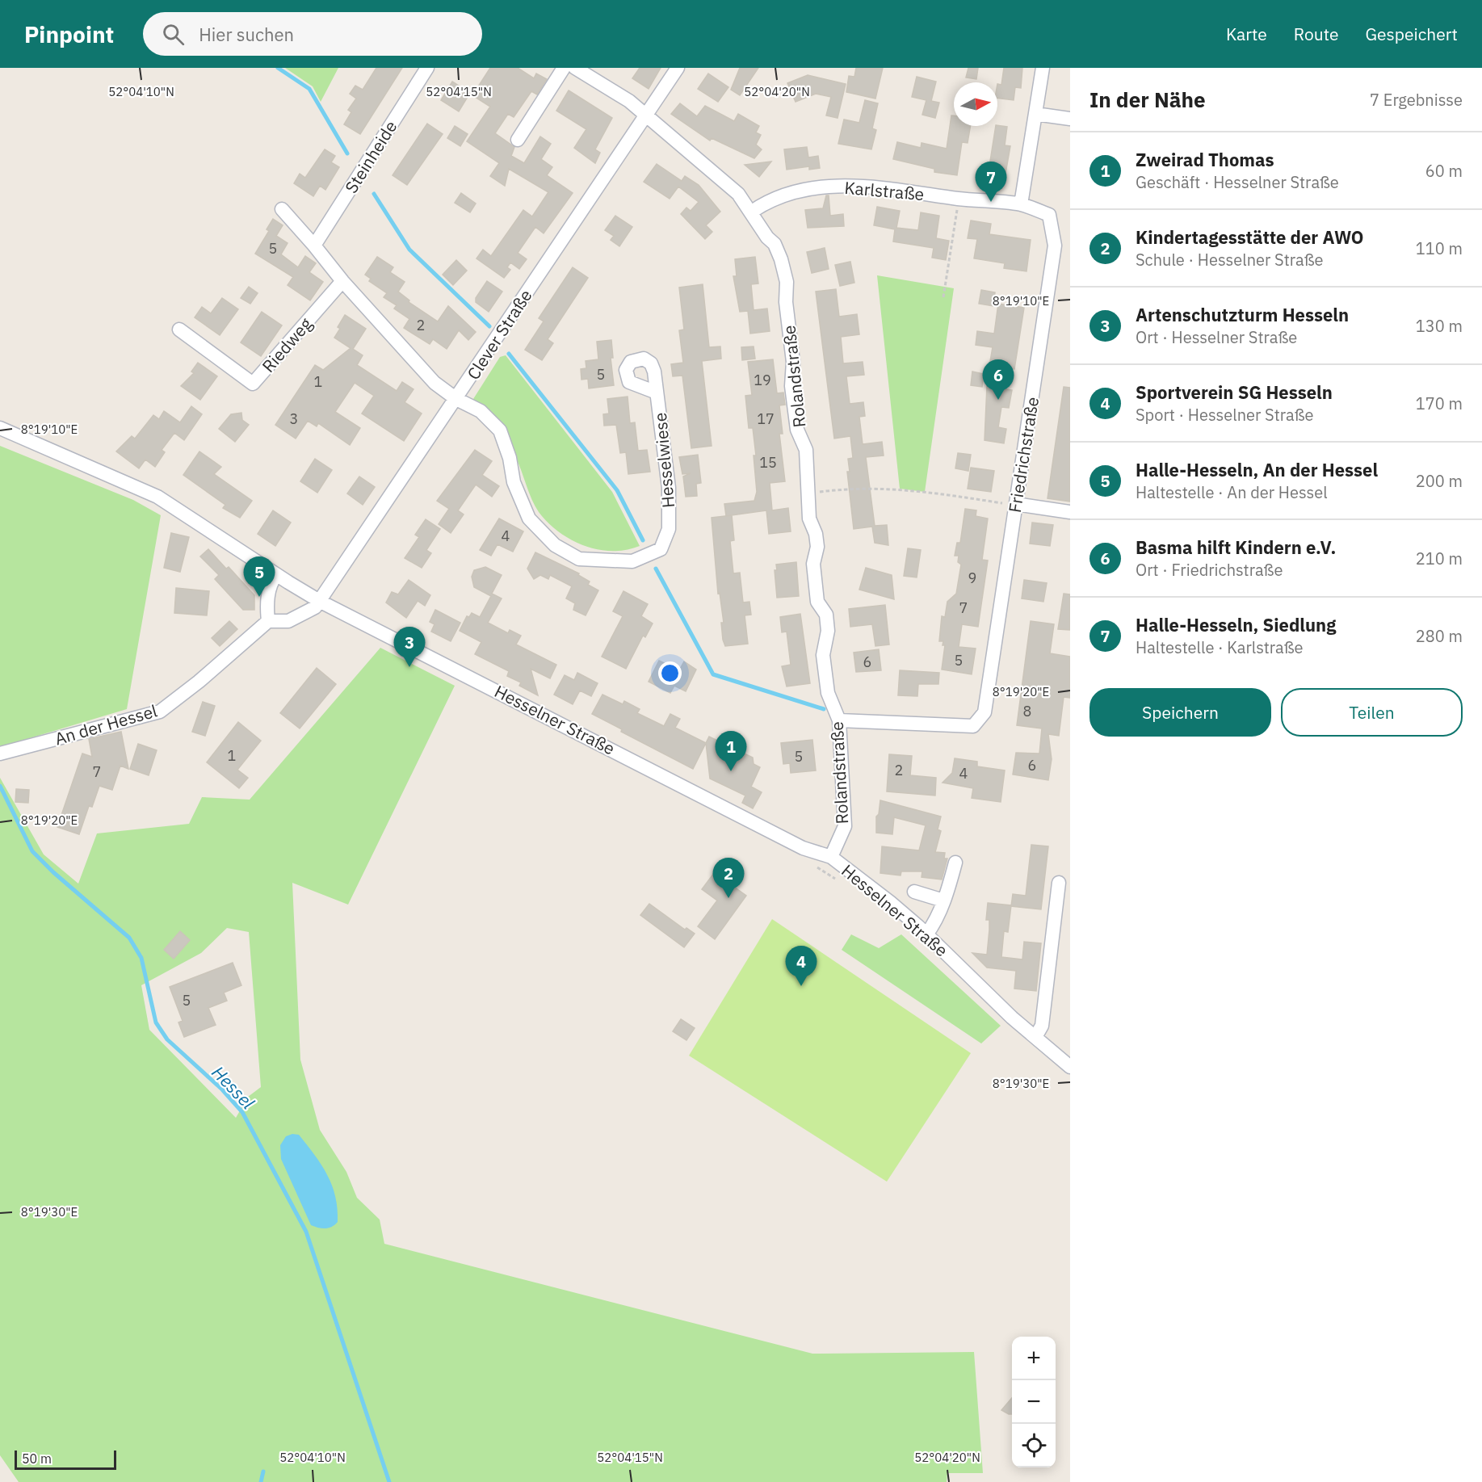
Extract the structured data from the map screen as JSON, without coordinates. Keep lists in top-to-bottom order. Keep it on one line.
{"streets":{"street":["Steinheide","Karlstraße","Clever Straße","Riedweg","Rolandstraße","Friedrichstraße","Hesselwiese","Hesselner Straße","An der Hessel"]},"crossings":[["Karlstraße","Rolandstraße"],["Karlstraße","Friedrichstraße"],["Clever Straße","Rolandstraße"],["Clever Straße","Hesselwiese"],["Clever Straße","Hesselner Straße"],["Rolandstraße","Friedrichstraße"],["Rolandstraße","Hesselner Straße"]],"water":["Hessel"],"house_numbers":["5","2","5","19","1","3","17","15","4","9","7","5","6","8","1","5","6","2","7","4","5"],"scale_bar":"50 m","north":"right","page":{"header":"Pinpoint","search":"Hier suchen","nav":["Karte","Route","Gespeichert"],"heading":["In der Nähe","7 Ergebnisse"],"list":[{"mark":"1","name":"Zweirad Thomas","note":"Geschäft · Hesselner Straße","value":"60 m"},{"mark":"2","name":"Kindertagesstätte der AWO","note":"Schule · Hesselner Straße","value":"110 m"},{"mark":"3","name":"Artenschutzturm Hesseln","note":"Ort · Hesselner Straße","value":"130 m"},{"mark":"4","name":"Sportverein SG Hesseln","note":"Sport · Hesselner Straße","value":"170 m"},{"mark":"5","name":"Halle-Hesseln, An der Hessel","note":"Haltestelle · An der Hessel","value":"200 m"},{"mark":"6","name":"Basma hilft Kindern e.V.","note":"Ort · Friedrichstraße","value":"210 m"},{"mark":"7","name":"Halle-Hesseln, Siedlung","note":"Haltestelle · Karlstraße","value":"280 m"}],"pins":["7","6","5","3","1","2","4"],"buttons":["Speichern","Teilen"],"map_buttons":["+","−"],"scale":"50 m"},"coordinates":["52°04'10\"N","52°04'15\"N","52°04'20\"N","8°19'10\"E","8°19'20\"E","8°19'30\"E"]}
